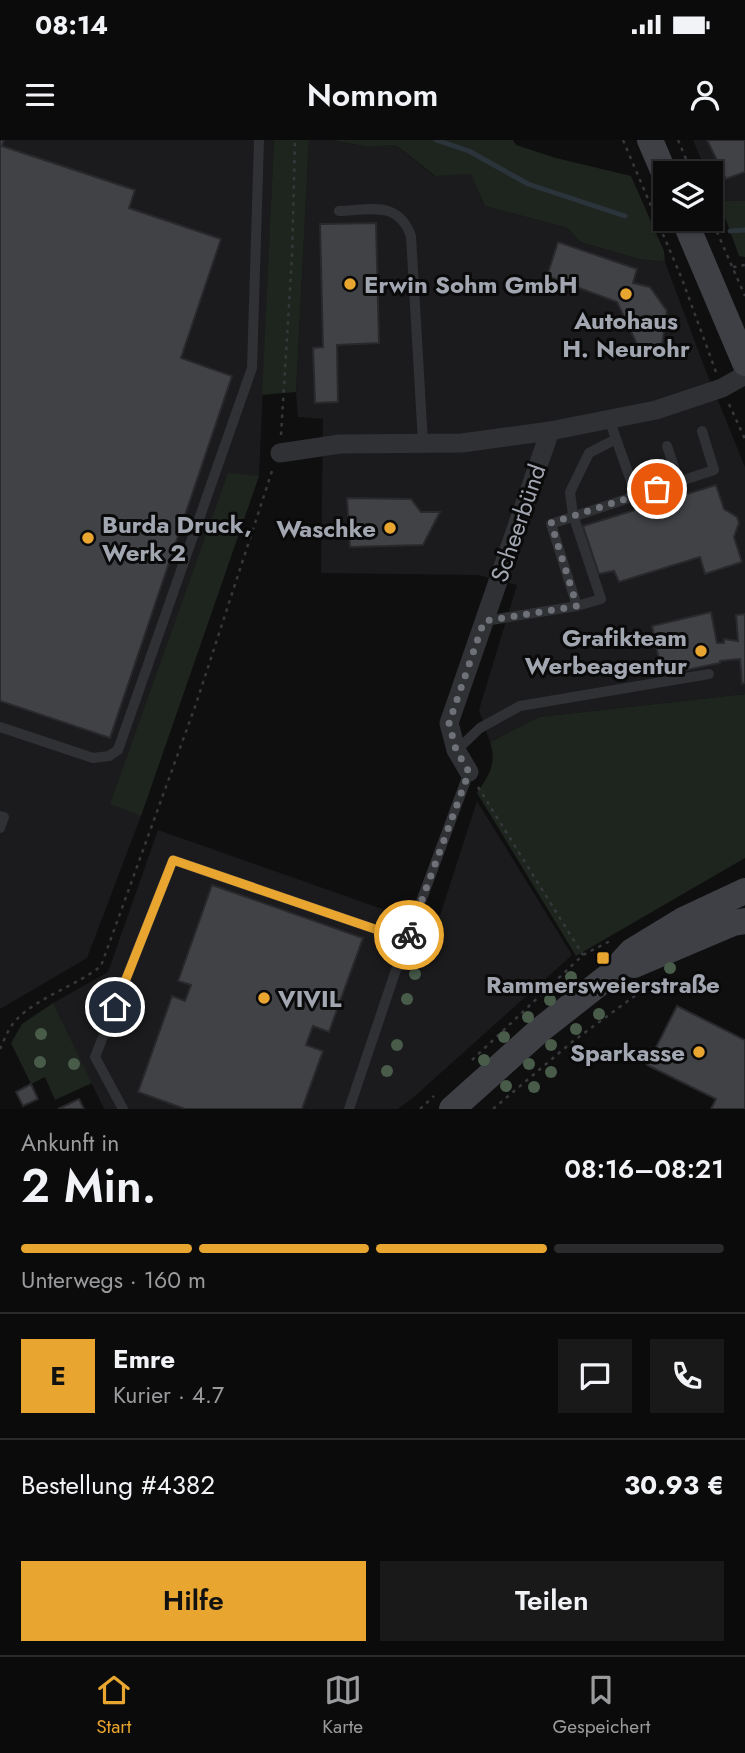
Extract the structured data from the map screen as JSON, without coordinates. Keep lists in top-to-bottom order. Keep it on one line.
{"streets":{"street":["Scheerbünd"]},"places":{"other":["Erwin Sohm GmbH","Autohaus H. Neurohr","Waschke","Burda Druck, Werk 2","Grafikteam Werbeagentur","VIVIL","Sparkasse"],"transit":["Rammersweierstraße"]},"page":{"status":"08:14","header":"Nomnom","heading":["2 Min.","Ankunft in","08:16–08:21"],"panel":["Emre","Kurier · 4.7","Bestellung #4382","30.93 €"],"bar":"Unterwegs · 160 m","round":"E","buttons":["Hilfe","Teilen"],"tabs":["Start","Karte","Gespeichert"]}}
